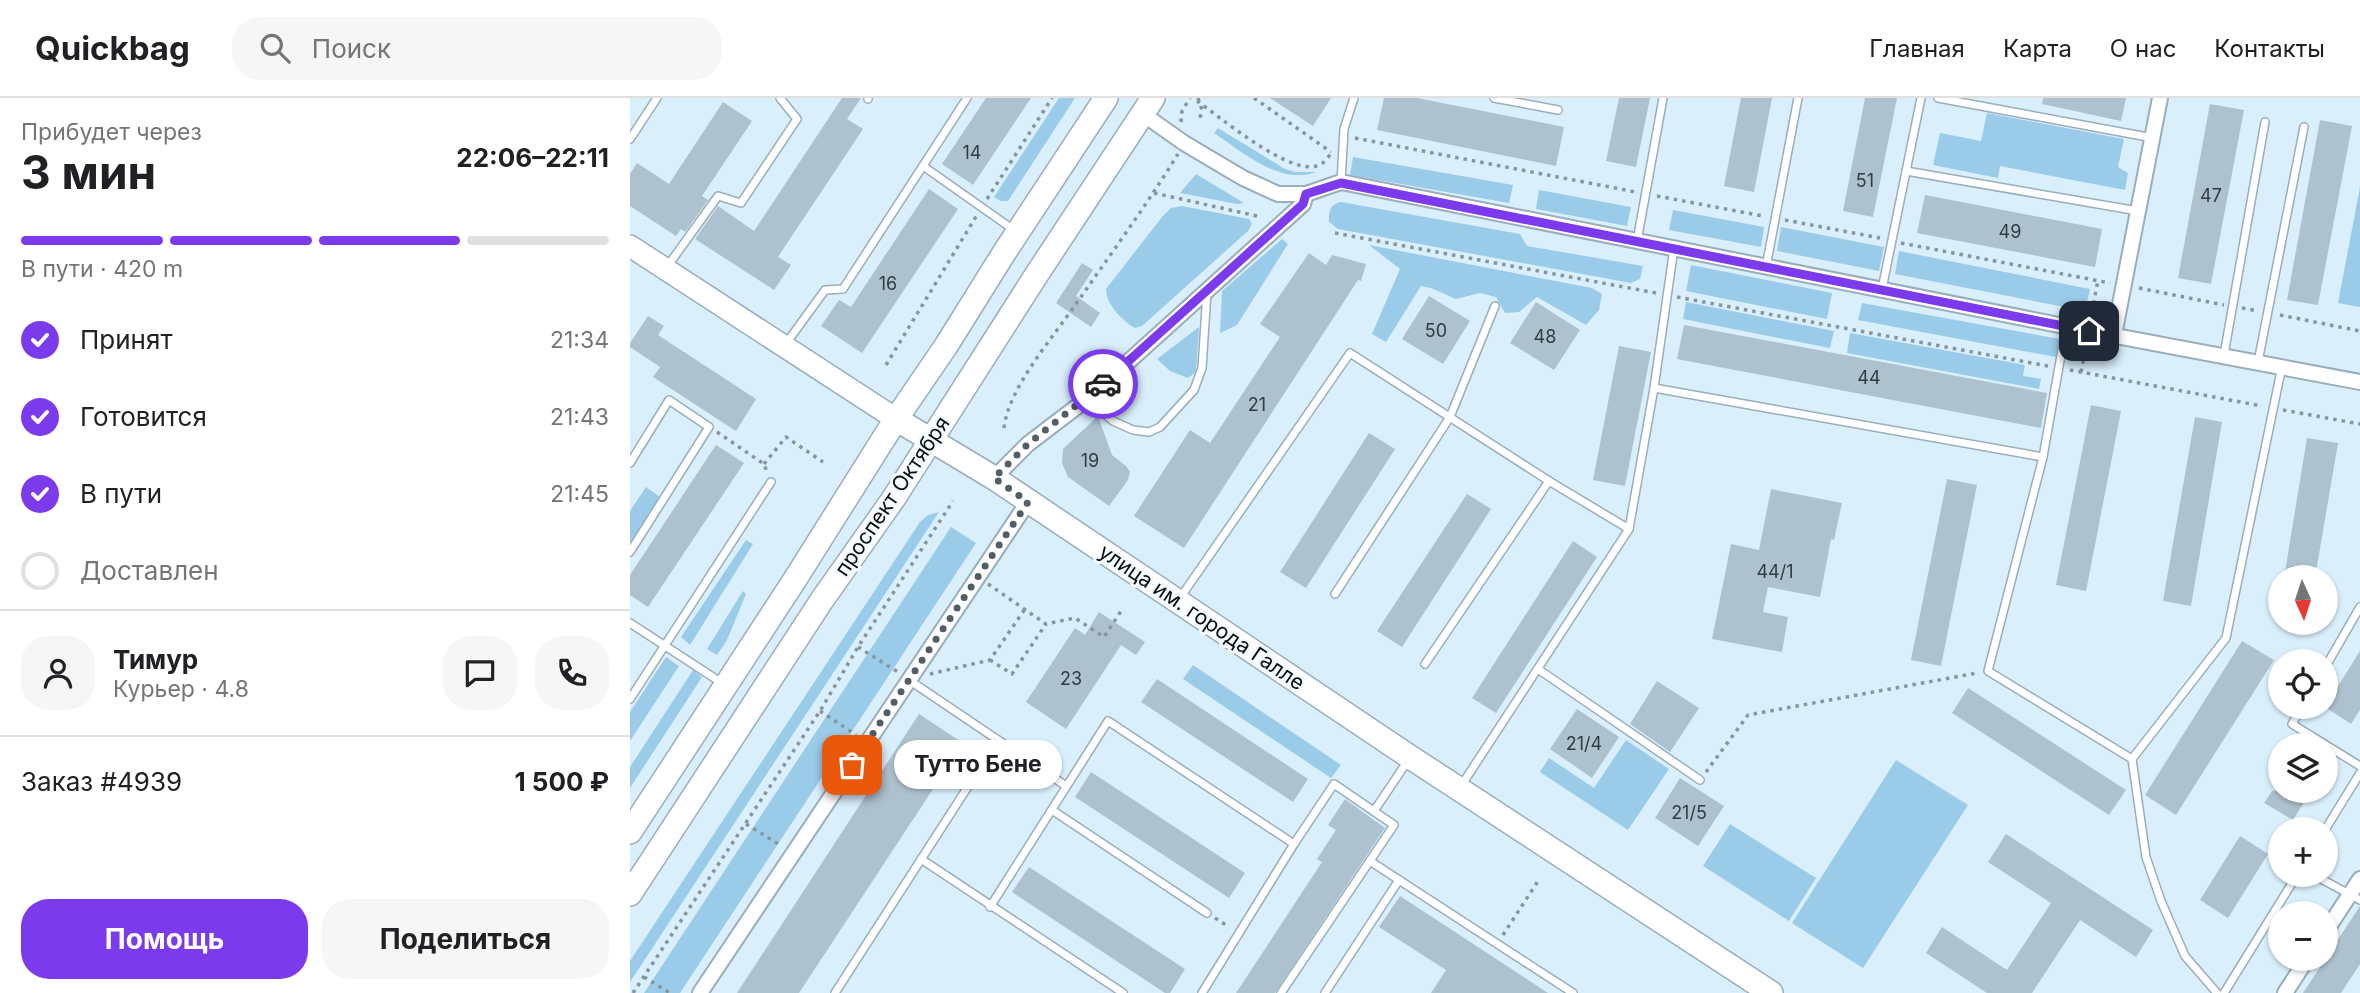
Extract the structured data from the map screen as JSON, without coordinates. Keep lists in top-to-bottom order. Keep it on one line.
{"streets":{"main road":["проспект Октября","улица им. города Галле"]},"crossings":[["проспект Октября","улица им. города Галле"]],"places":["Тутто Бене"],"house_numbers":["14","51","47","49","16","50","48","44","21","19","44/1","23","21/4","21/5"],"north":"bottom","page":{"header":"Quickbag","search":"Поиск","nav":["Главная","Карта","О нас","Контакты"],"heading":["3 мин","Прибудет через","22:06–22:11"],"panel":["Тимур","Курьер · 4.8","Заказ #4939","1 500 ₽"],"bar":"В пути · 420 m","list":[["Принят","21:34"],["Готовится","21:43"],["В пути","21:45"],"Доставлен"],"map_buttons":["+","−"],"bubble":"Тутто Бене","buttons":["Помощь","Поделиться"]}}
